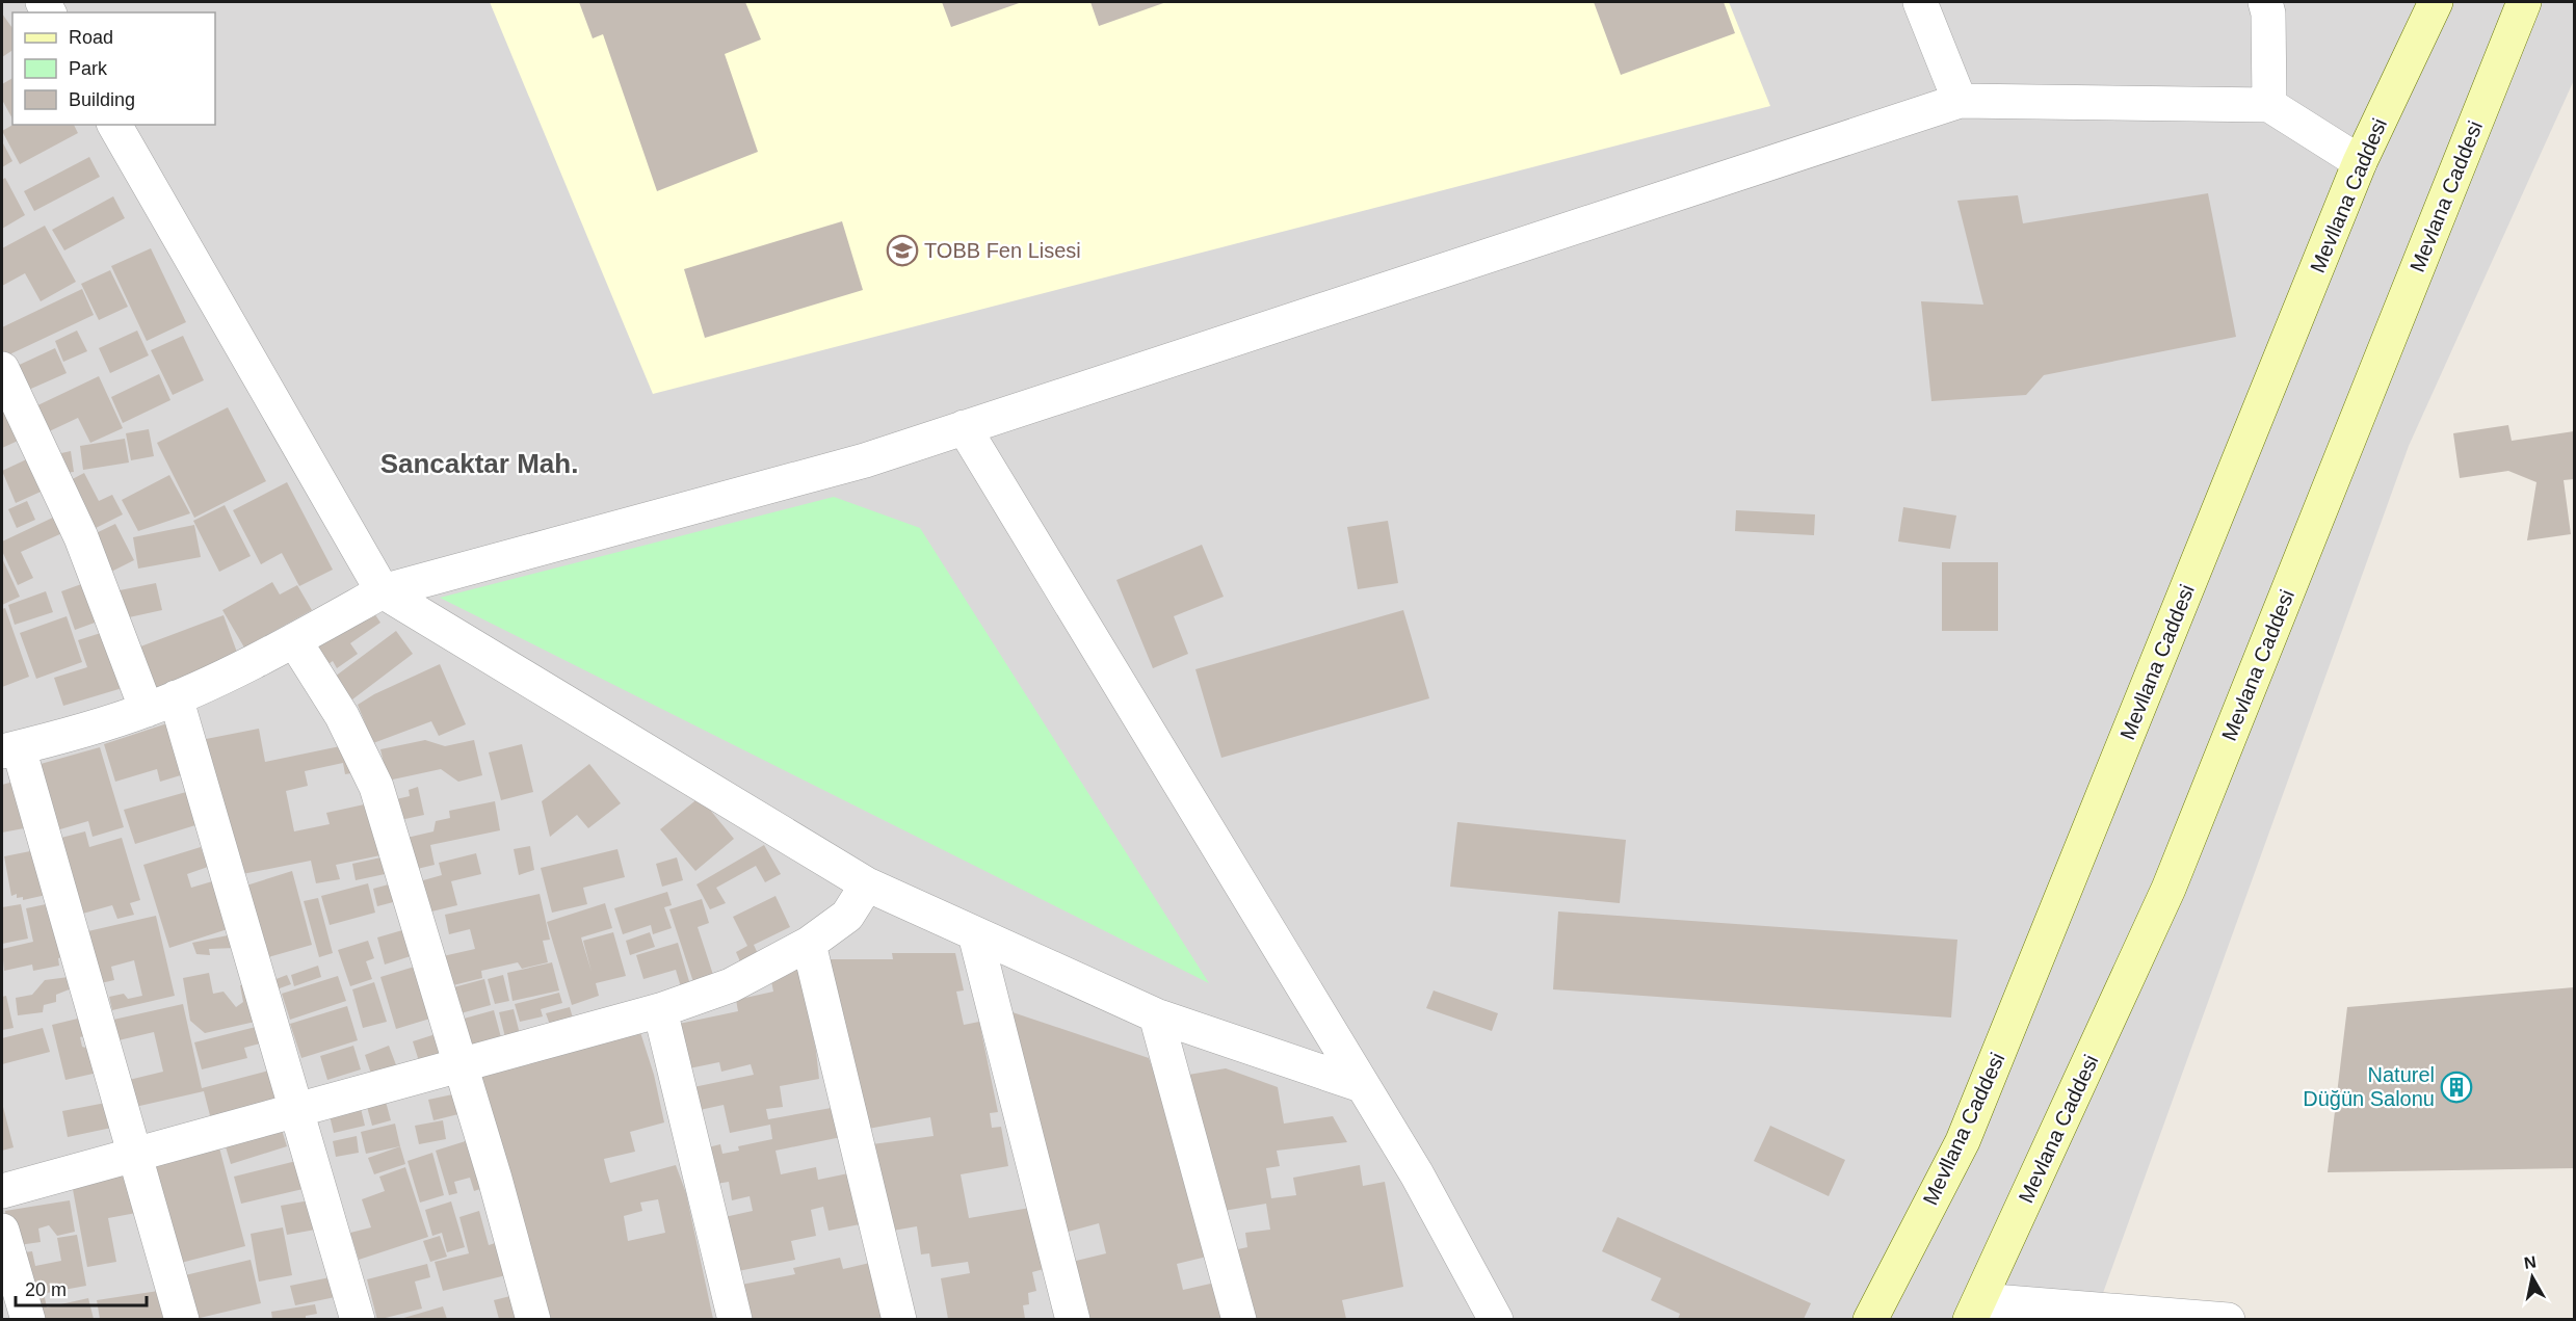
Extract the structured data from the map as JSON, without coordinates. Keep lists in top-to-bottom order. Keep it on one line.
{"streets":{"main road":["Mevllana Caddesi","Mevlana Caddesi"]},"districts":["Sancaktar Mah."],"places":{"school or university":["TOBB Fen Lisesi"],"building":["Naturel Düğün Salonu"]},"legend":["Road","Park","Building"],"scale_bar":"20 m","north":"top"}
